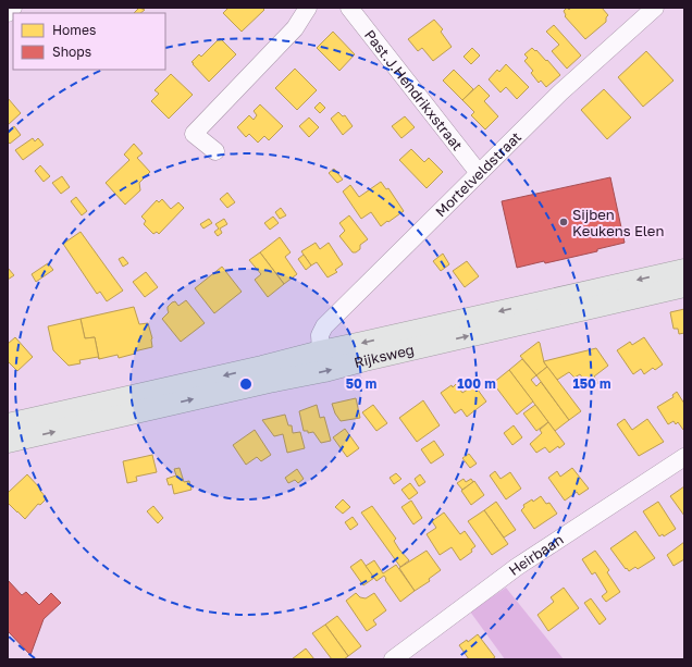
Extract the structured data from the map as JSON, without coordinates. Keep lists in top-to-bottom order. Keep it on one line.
{"streets":{"main road":["Rijksweg"],"street":["Past.J.Hendrikxstraat","Mortelveldstraat","Heirbaan"]},"crossings":[["Past.J.Hendrikxstraat","Mortelveldstraat"],["Mortelveldstraat","Rijksweg"]],"places":["Sijben Keukens Elen"],"legend":["Homes","Shops"],"rings":["50 m","100 m","150 m"]}
